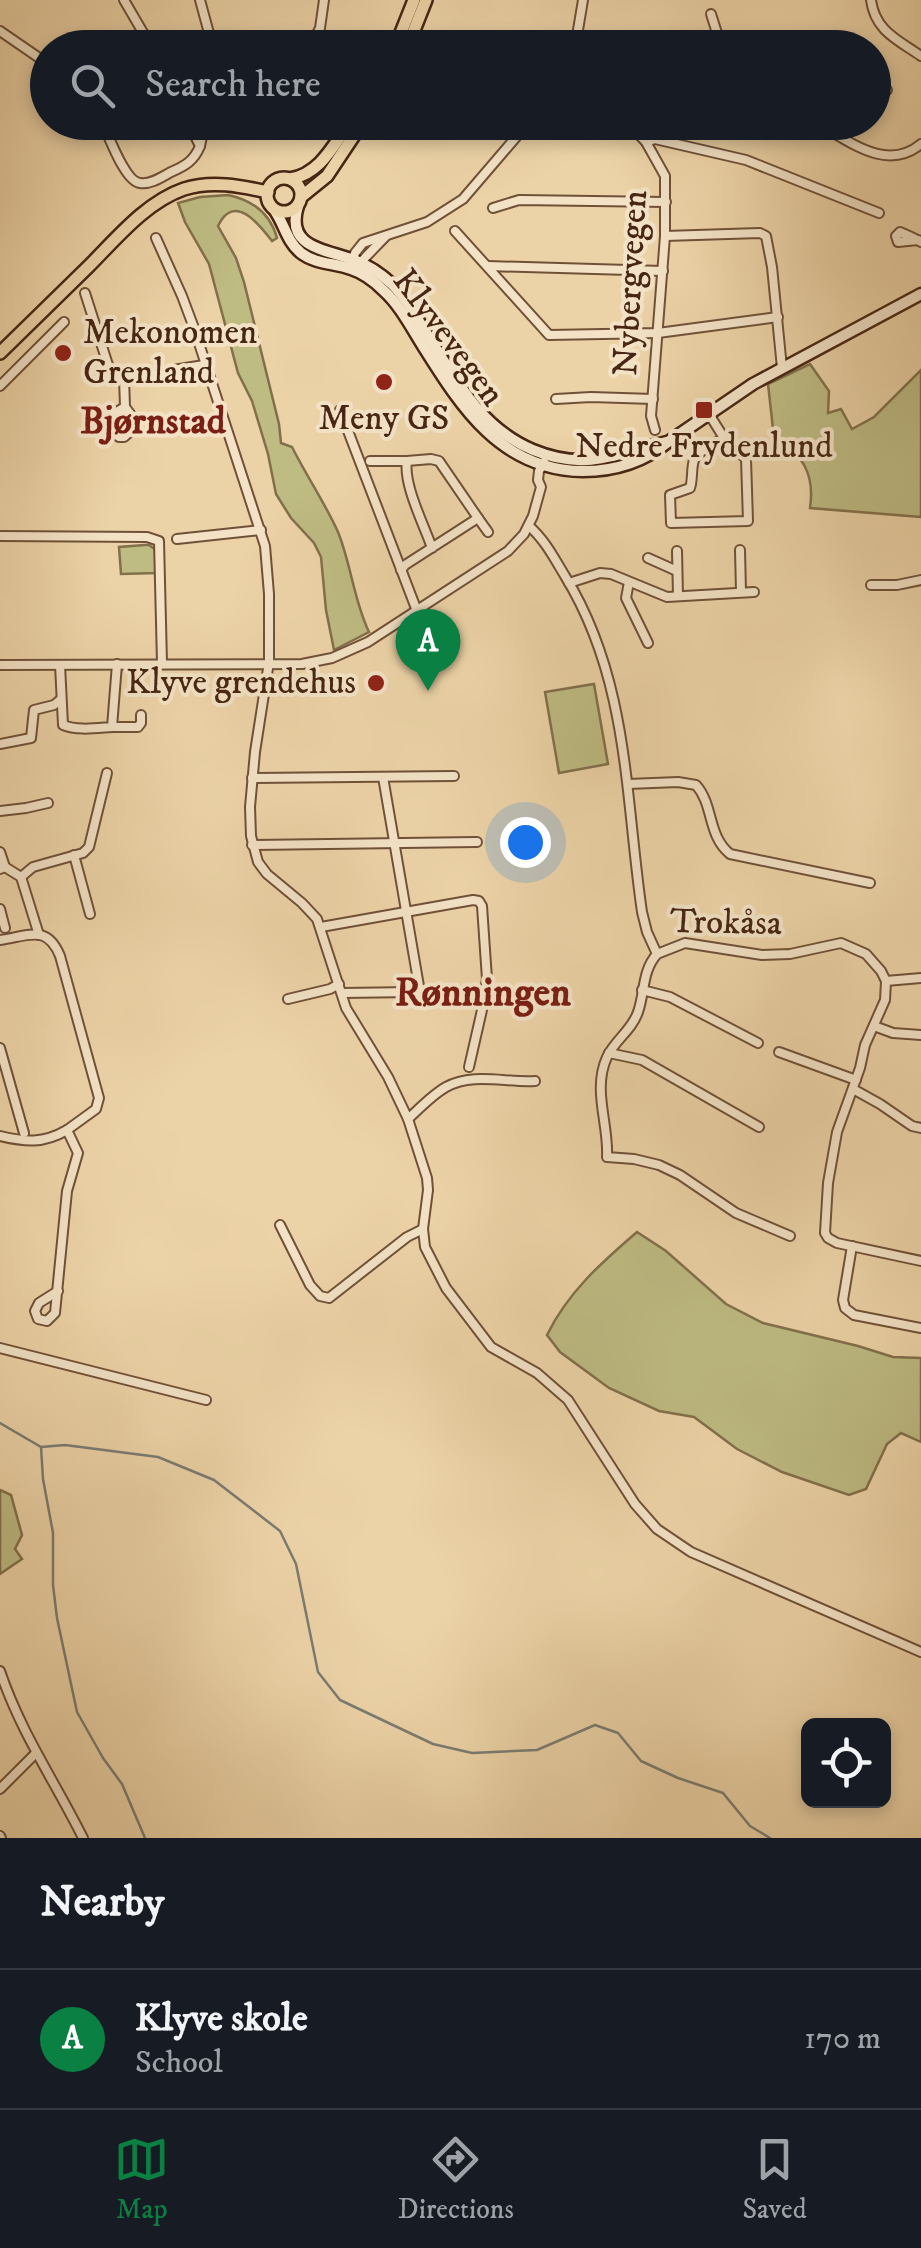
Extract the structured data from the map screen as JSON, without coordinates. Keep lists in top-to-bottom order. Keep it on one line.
{"streets":{"main road":["Klyvevegen"],"street":["Nybergvegen","Trokåsa"]},"districts":["Bjørnstad","Rønningen"],"places":{"other":["Mekonomen Grenland","Meny GS","Klyve grendehus"],"transit":["Nedre Frydenlund"]},"page":{"search":"Search here","pins":"A","heading":"Nearby","list":[{"mark":"A","name":"Klyve skole","note":"School","value":"170 m"}],"nav":["Map","Directions","Saved"]}}
